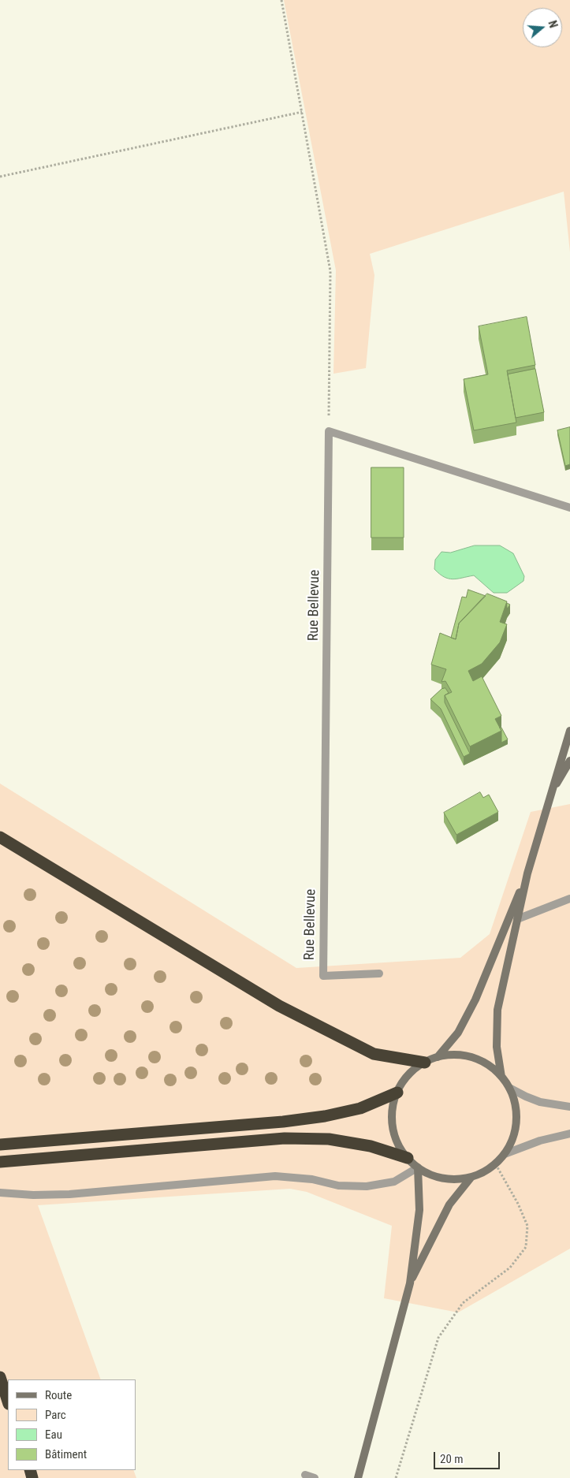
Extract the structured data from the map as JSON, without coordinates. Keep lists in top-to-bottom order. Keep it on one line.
{"streets":{"street":["Rue Bellevue"]},"legend":["Route","Parc","Eau","Bâtiment"],"scale_bar":"20 m","north":"right"}
